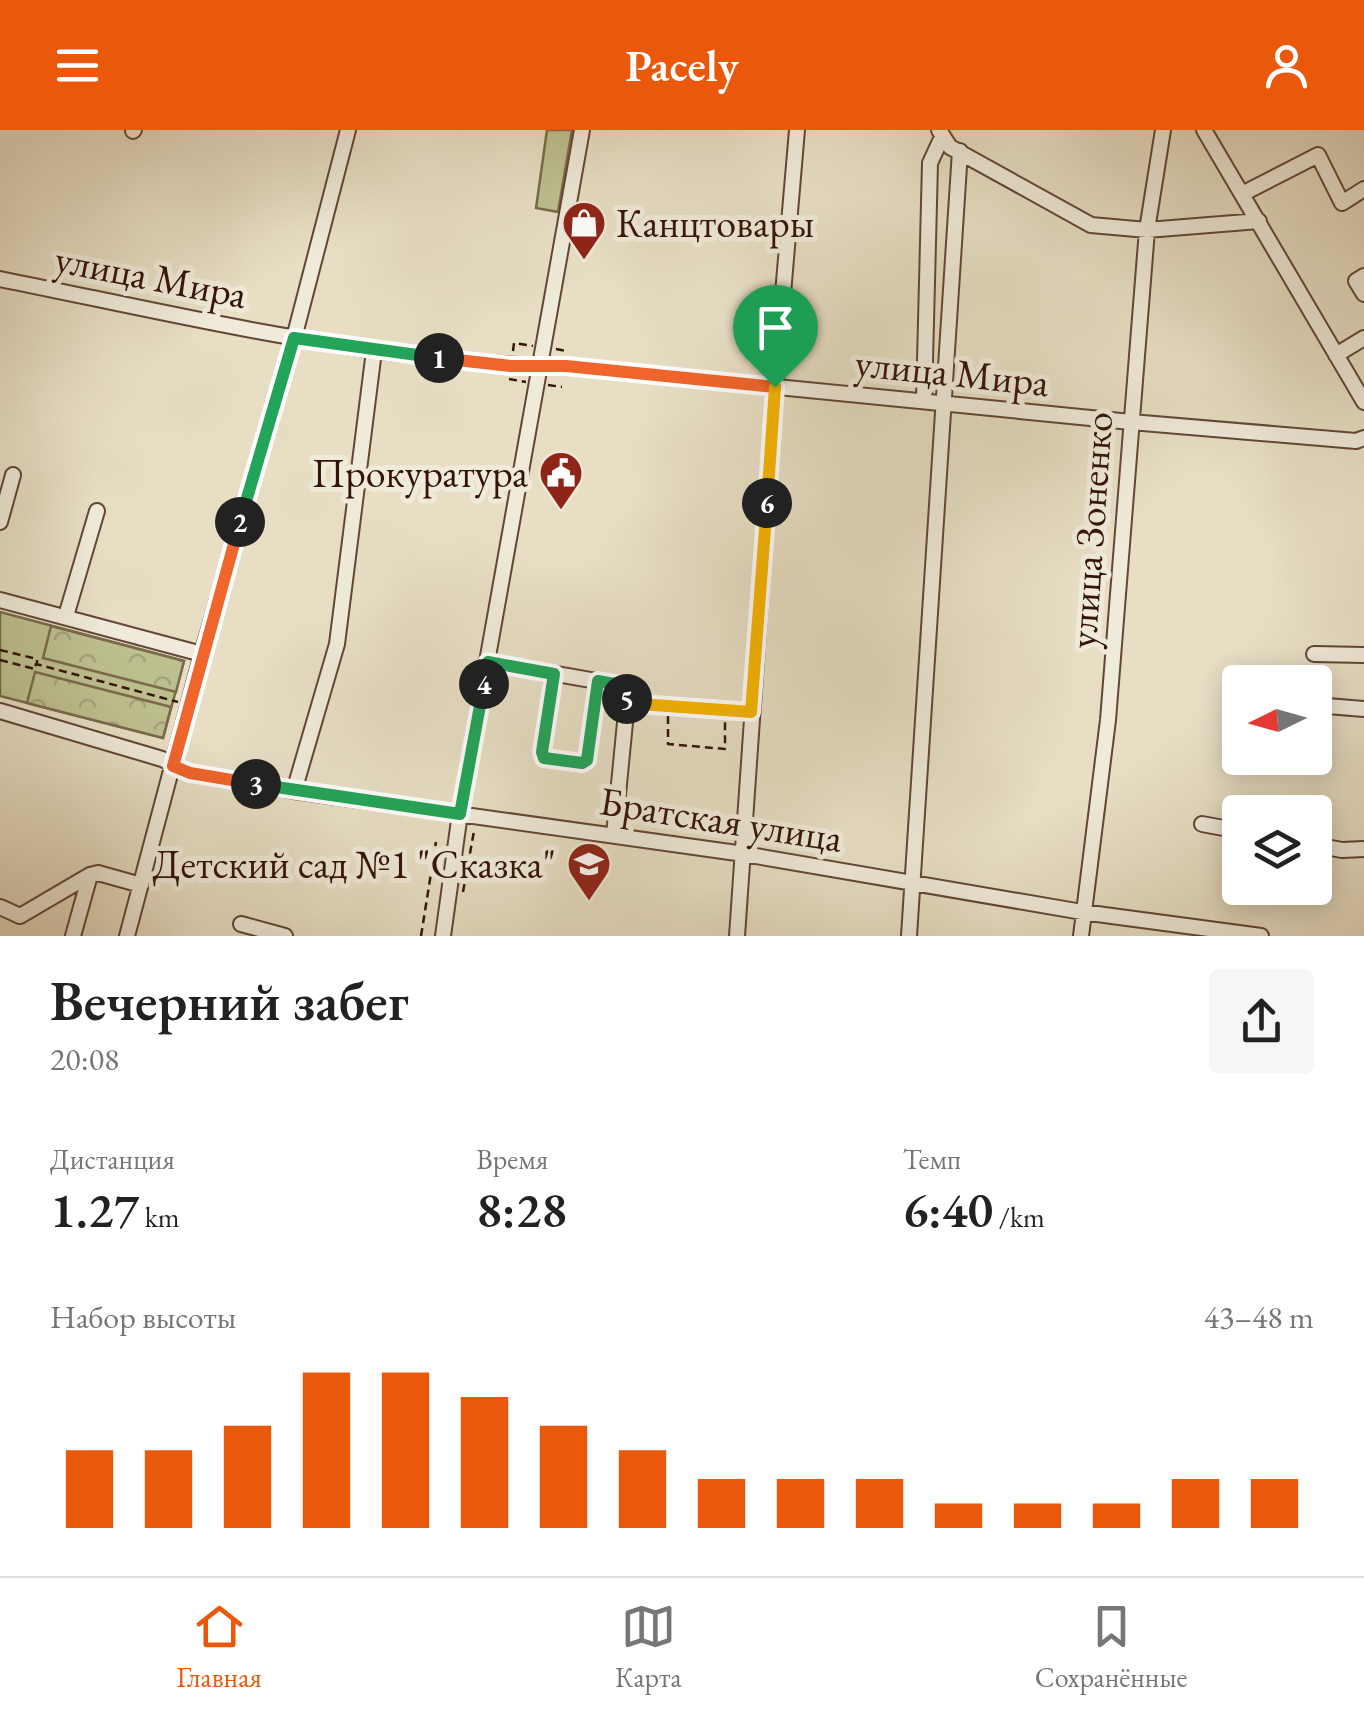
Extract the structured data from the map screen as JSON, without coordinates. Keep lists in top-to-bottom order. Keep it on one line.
{"streets":{"street":["улица Мира","улица Зоненко","Братская улица"]},"crossings":[["улица Мира","улица Зоненко"],["улица Зоненко","Братская улица"]],"places":{"shop":["Канцтовары"],"public building":["Прокуратура"],"school or university":["Детский сад №1 \"Сказка\""]},"north":"left","page":{"header":"Pacely","pins":["1","6","2","4","5","3"],"heading":["Вечерний забег","20:08"],"stats":[["Дистанция","1.27 km"],["Время","8:28"],["Темп","6:40 /km"]],"chart":["Набор высоты","43–48 m"],"tabs":["Главная","Карта","Сохранённые"]}}
